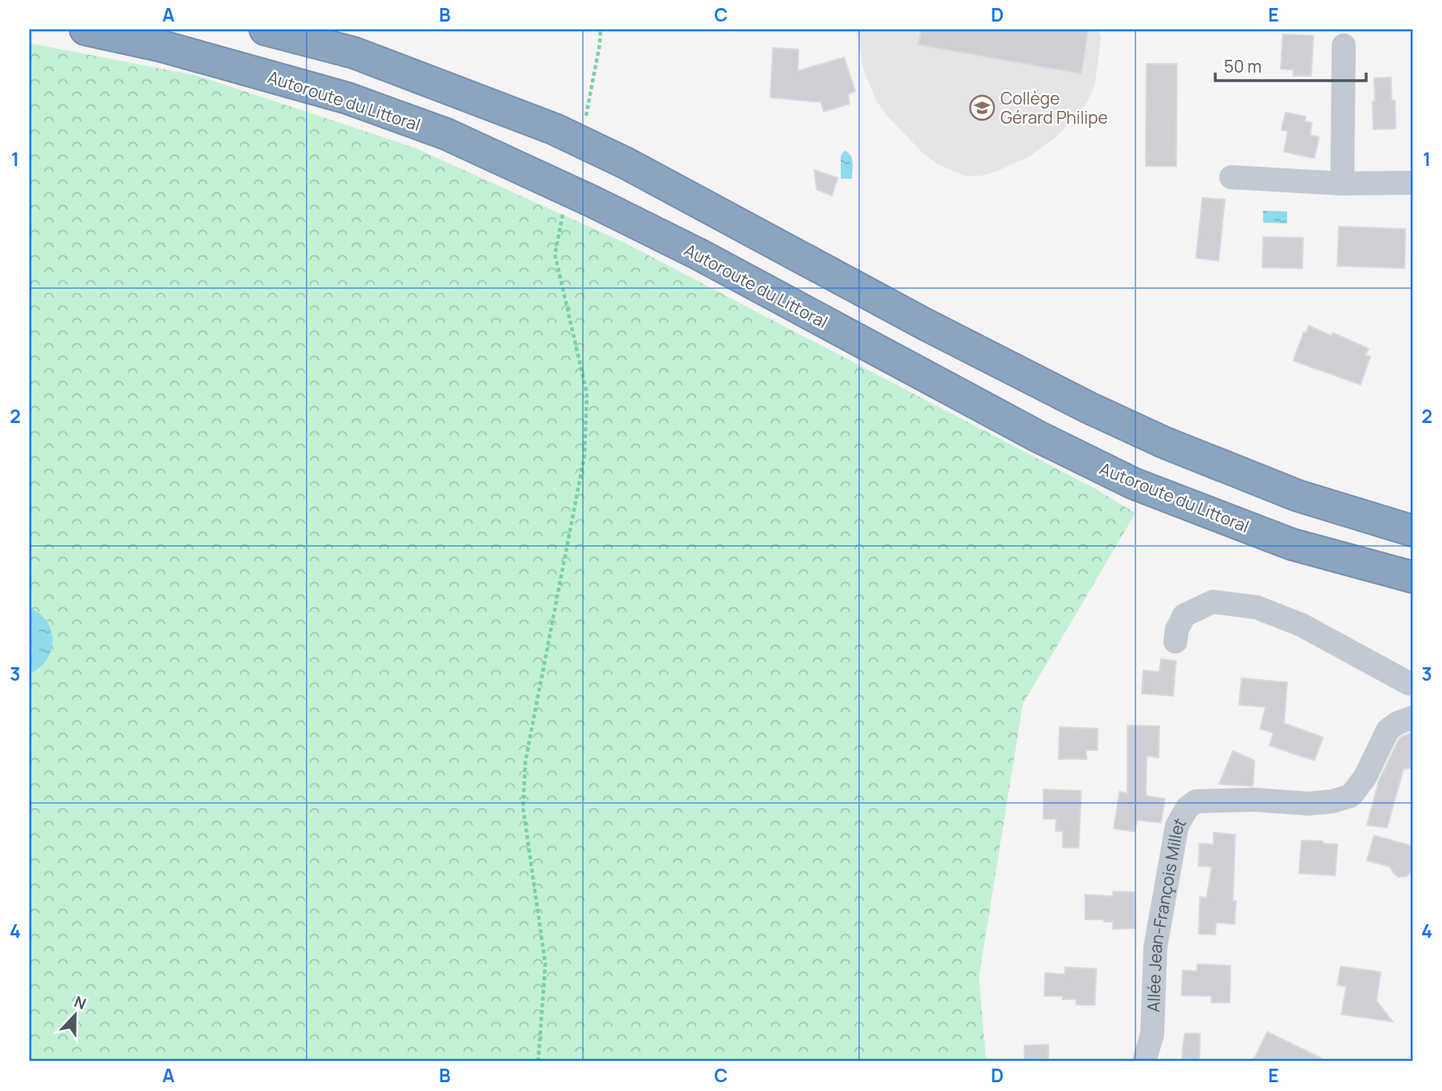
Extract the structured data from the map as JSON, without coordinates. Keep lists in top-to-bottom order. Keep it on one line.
{"streets":{"highway":["Autoroute du Littoral"],"street":["Allée Jean-François Millet"]},"places":{"school or university":["Collège Gérard Philipe"]},"scale_bar":"50 m","north":"top","grid":{"columns":["A","B","C","D","E"],"rows":["1","2","3","4"]}}
